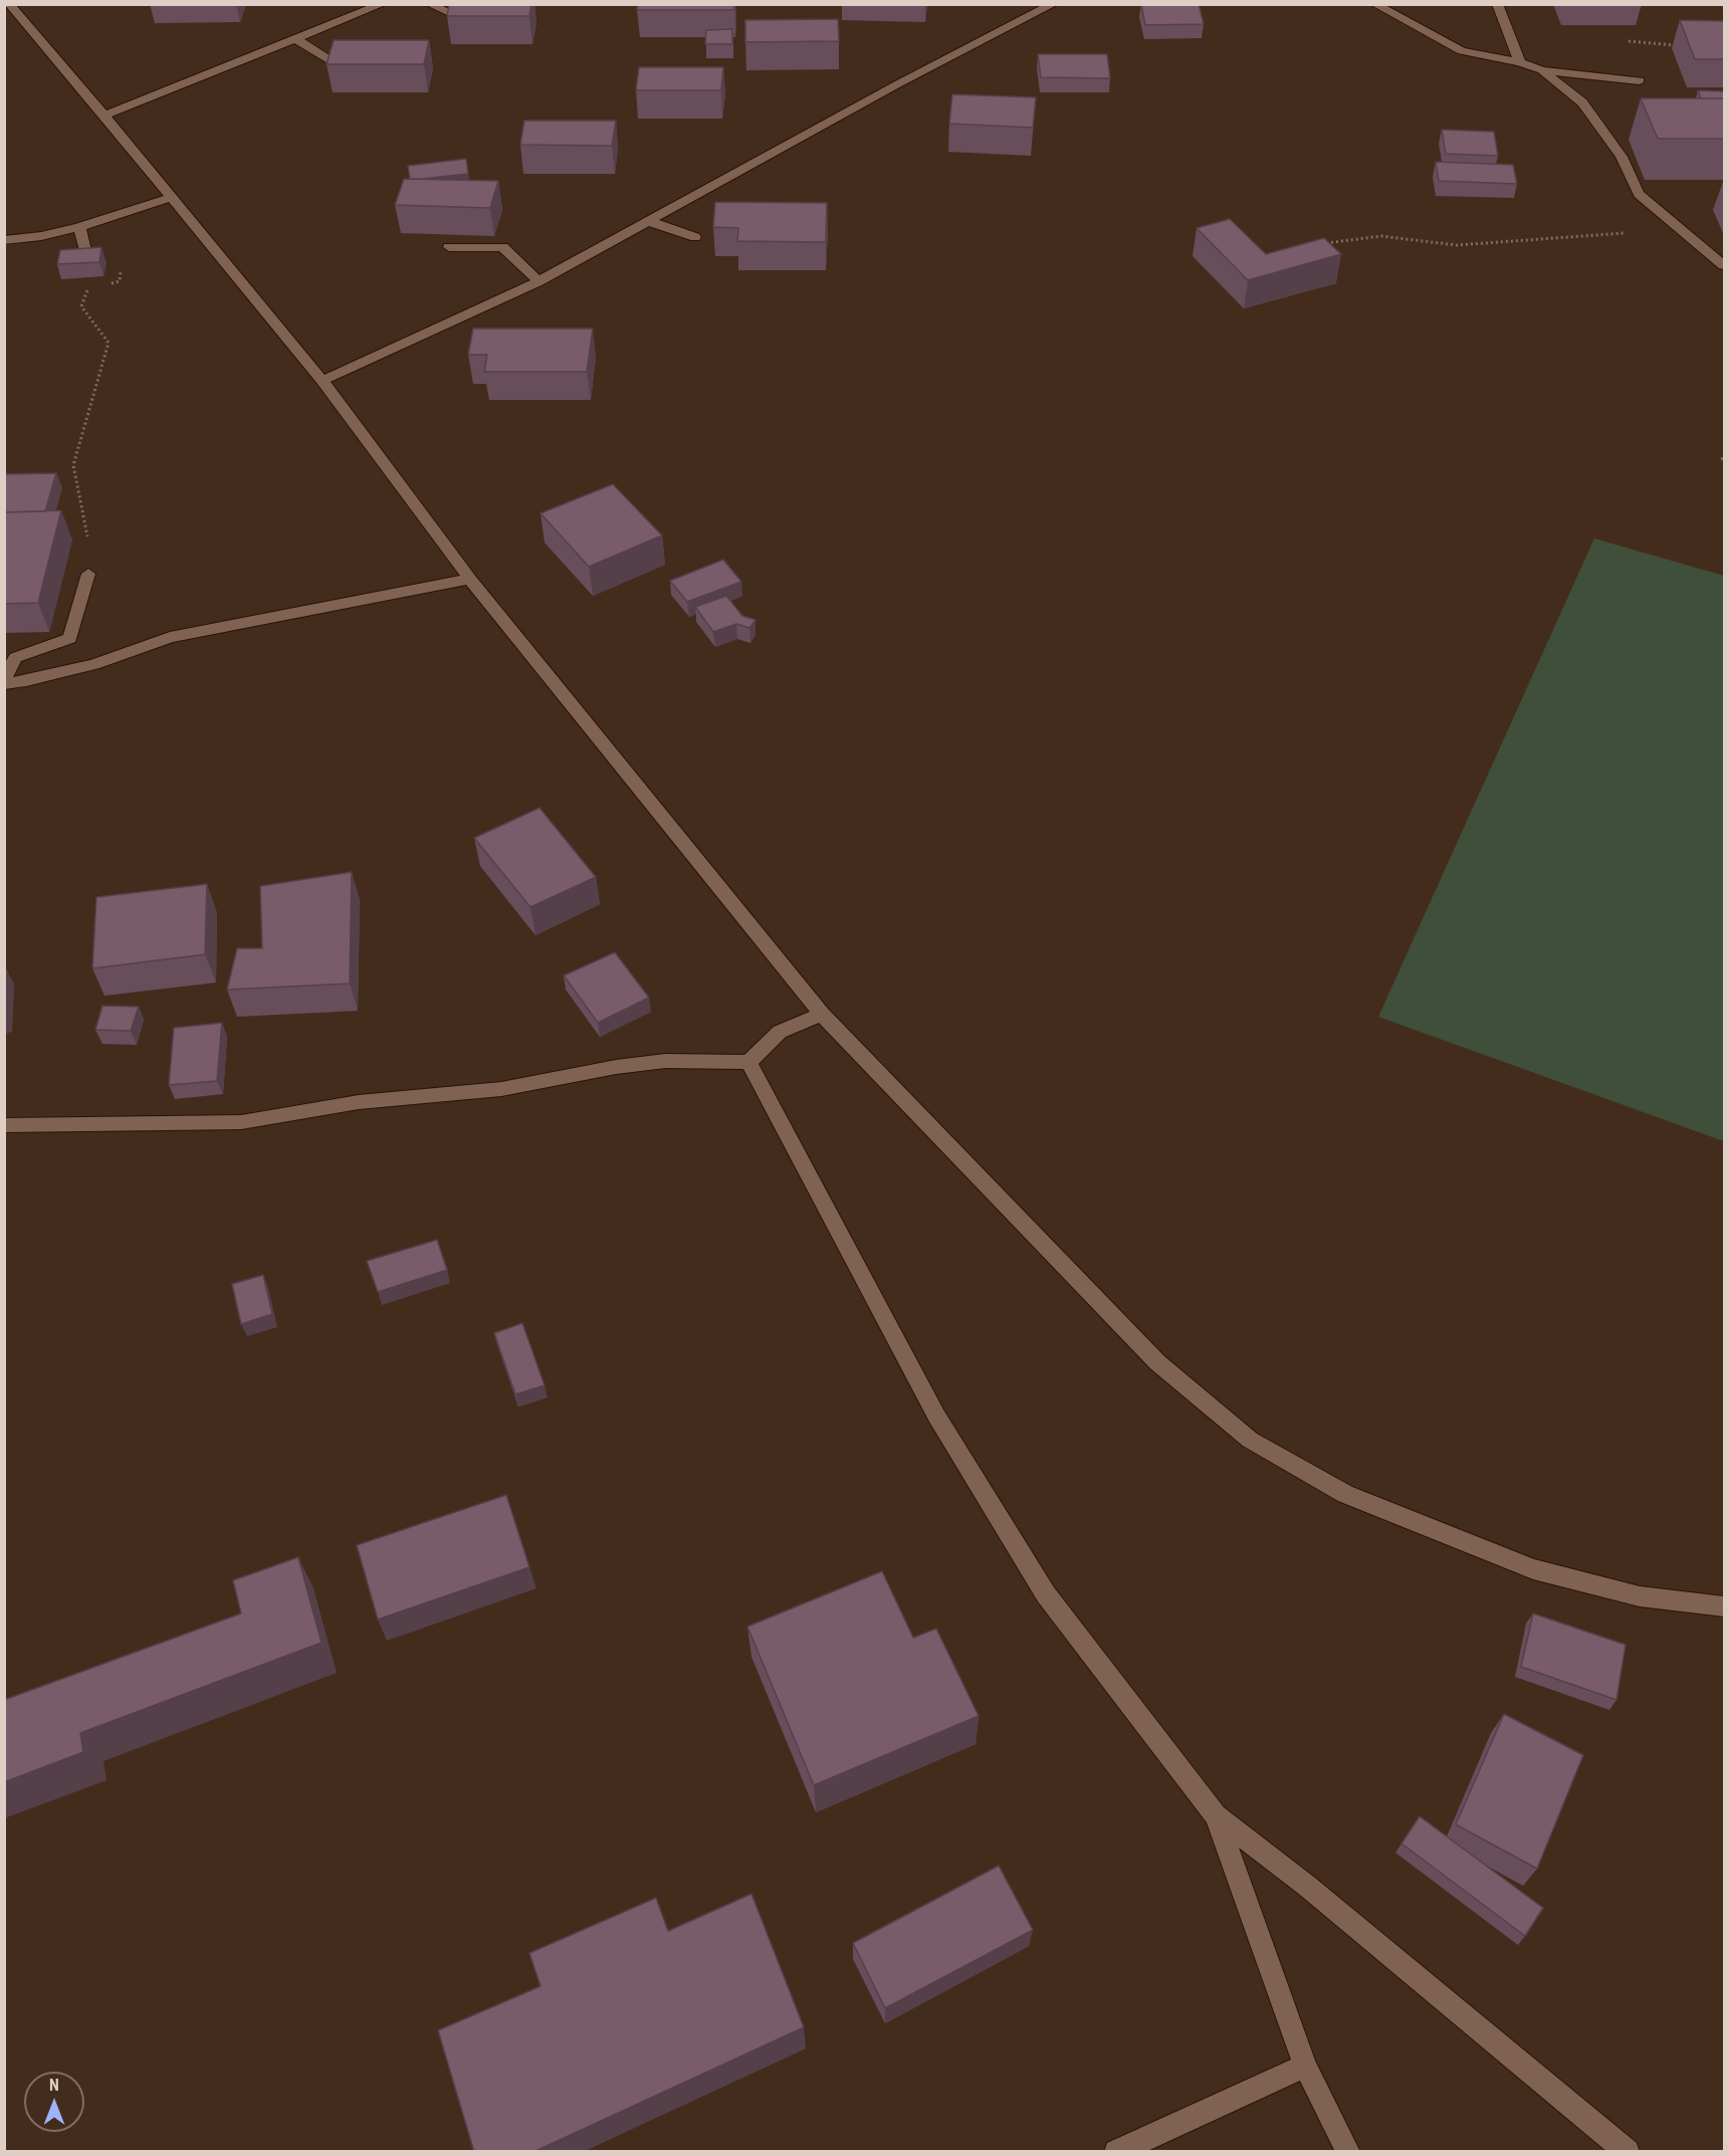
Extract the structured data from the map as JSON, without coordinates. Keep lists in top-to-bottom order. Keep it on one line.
{"north":"top"}
